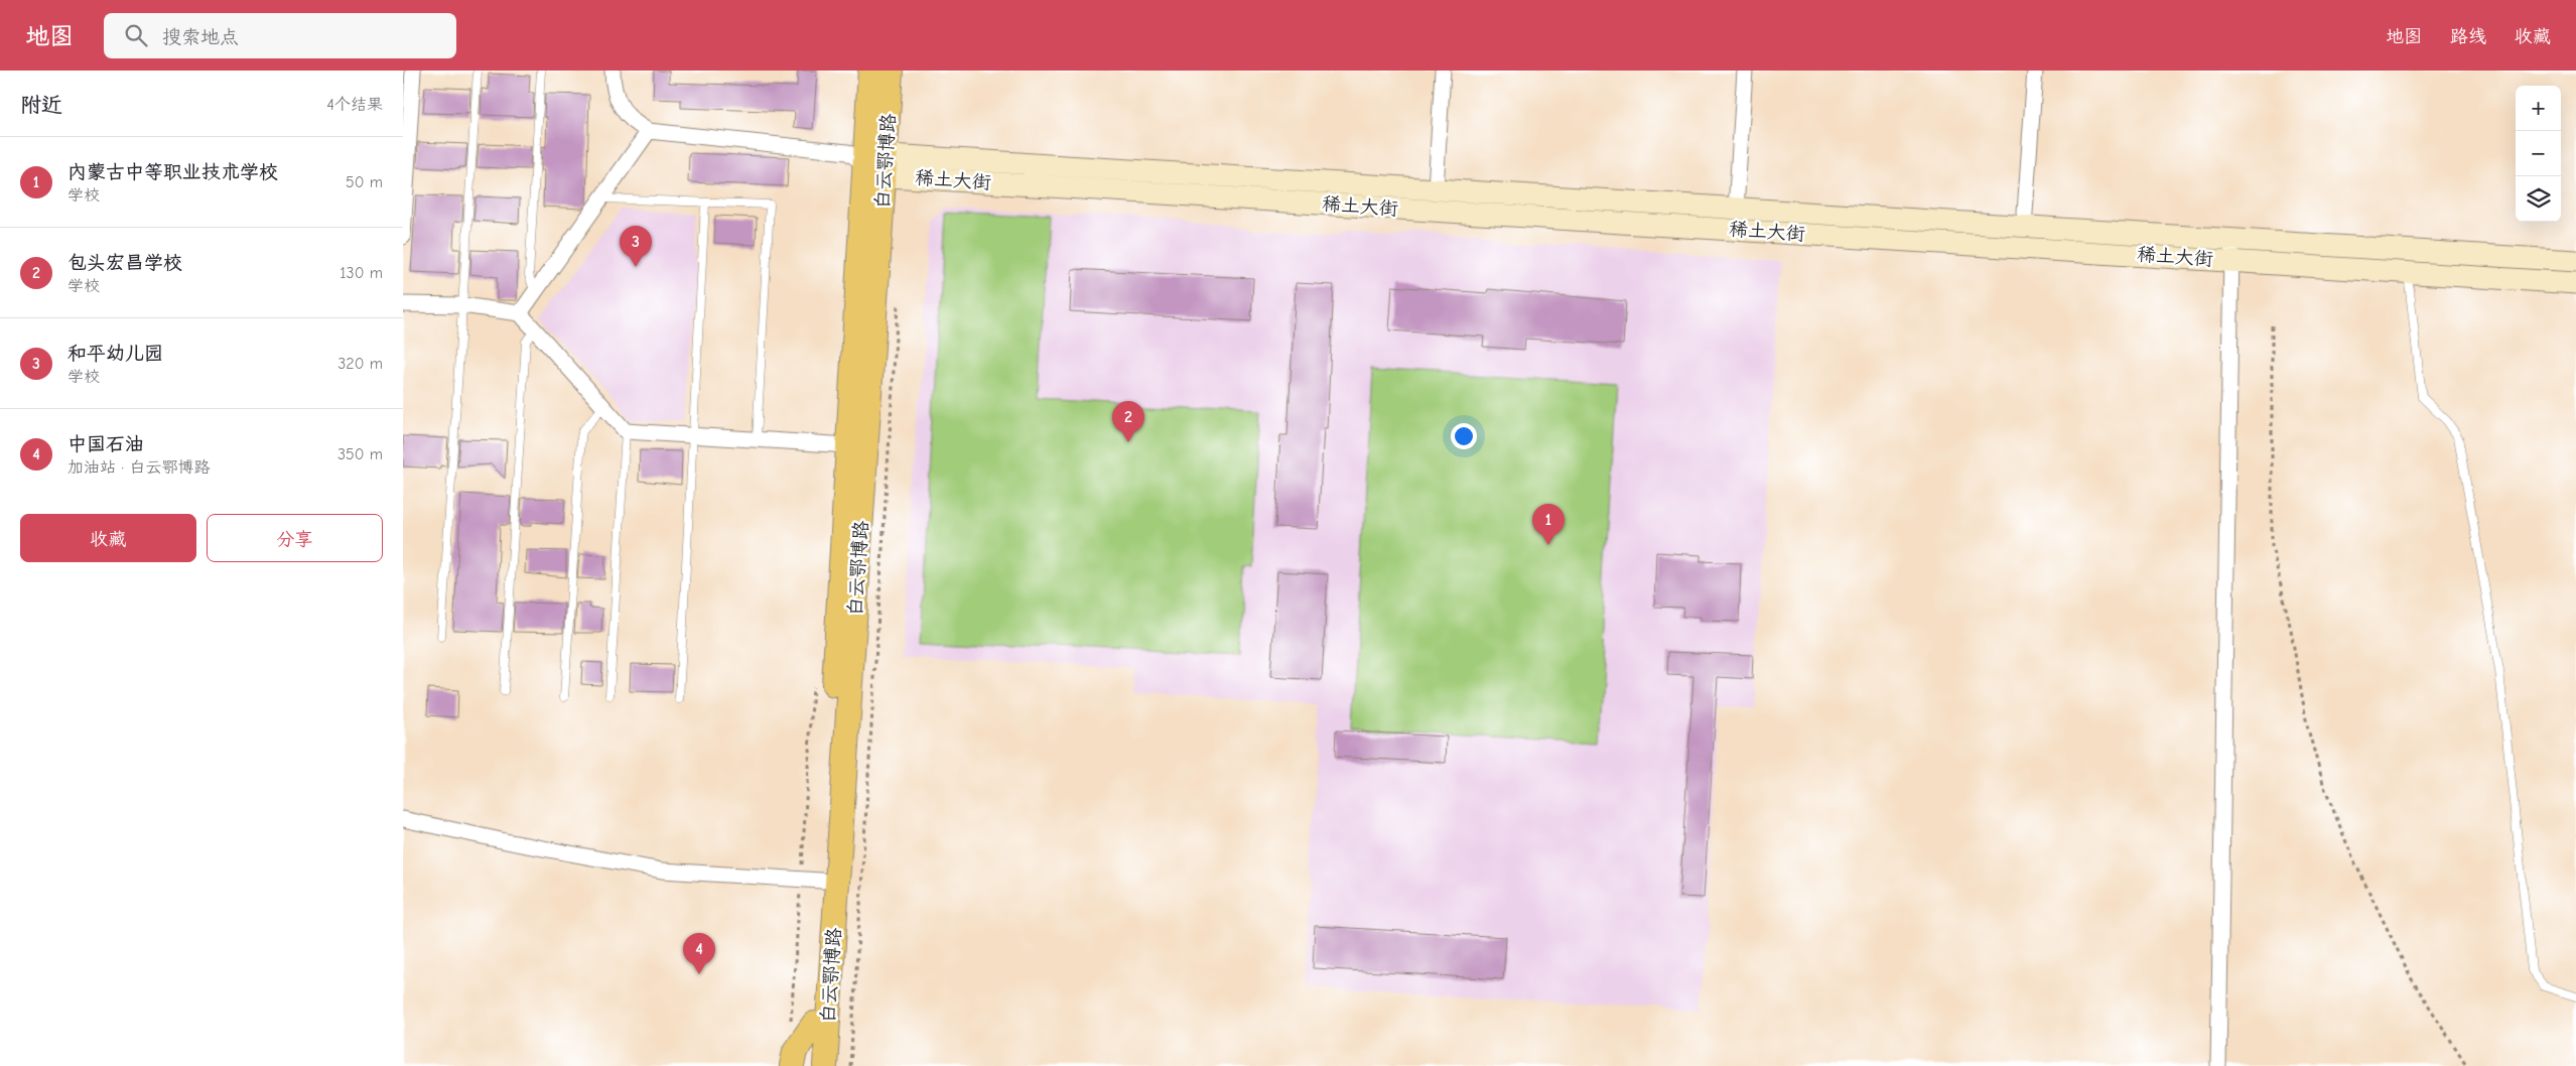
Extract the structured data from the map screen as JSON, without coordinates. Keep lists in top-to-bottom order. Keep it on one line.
{"streets":{"main road":["白云鄂博路","稀土大街"]},"crossings":[["白云鄂博路","稀土大街"]],"page":{"header":"地图","search":"搜索地点","nav":["地图","路线","收藏"],"heading":["附近","4个结果"],"map_buttons":["+","−"],"list":[{"mark":"1","name":"内蒙古中等职业技术学校","note":"学校","value":"50 m"},{"mark":"2","name":"包头宏昌学校","note":"学校","value":"130 m"},{"mark":"3","name":"和平幼儿园","note":"学校","value":"320 m"},{"mark":"4","name":"中国石油","note":"加油站 · 白云鄂博路","value":"350 m"}],"pins":["3","2","1","4"],"buttons":["收藏","分享"]}}
